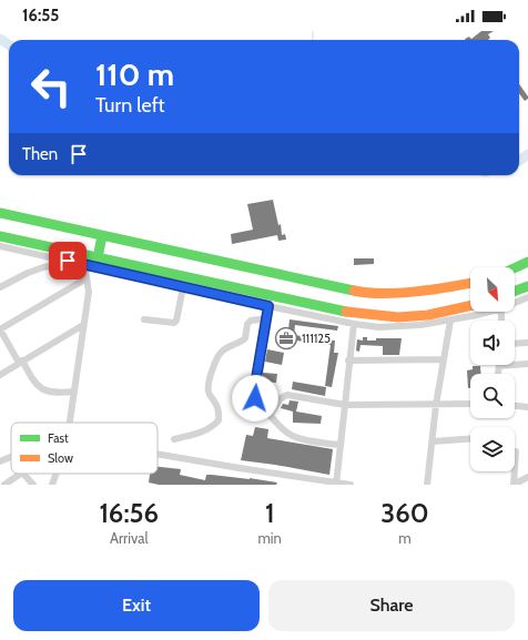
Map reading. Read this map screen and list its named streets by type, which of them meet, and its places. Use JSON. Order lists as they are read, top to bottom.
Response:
{
  "places": {
    "office": ["111125"]
  },
  "legend": ["Fast", "Slow"],
  "north": "bottom right",
  "page": {
    "status": "16:55",
    "turn": ["110 m", "Turn left"],
    "then": "Then",
    "eta": [
      "16:56",
      "Arrival",
      "1",
      "min",
      "360",
      "m"
    ],
    "buttons": ["Exit", "Share"]
  }
}
